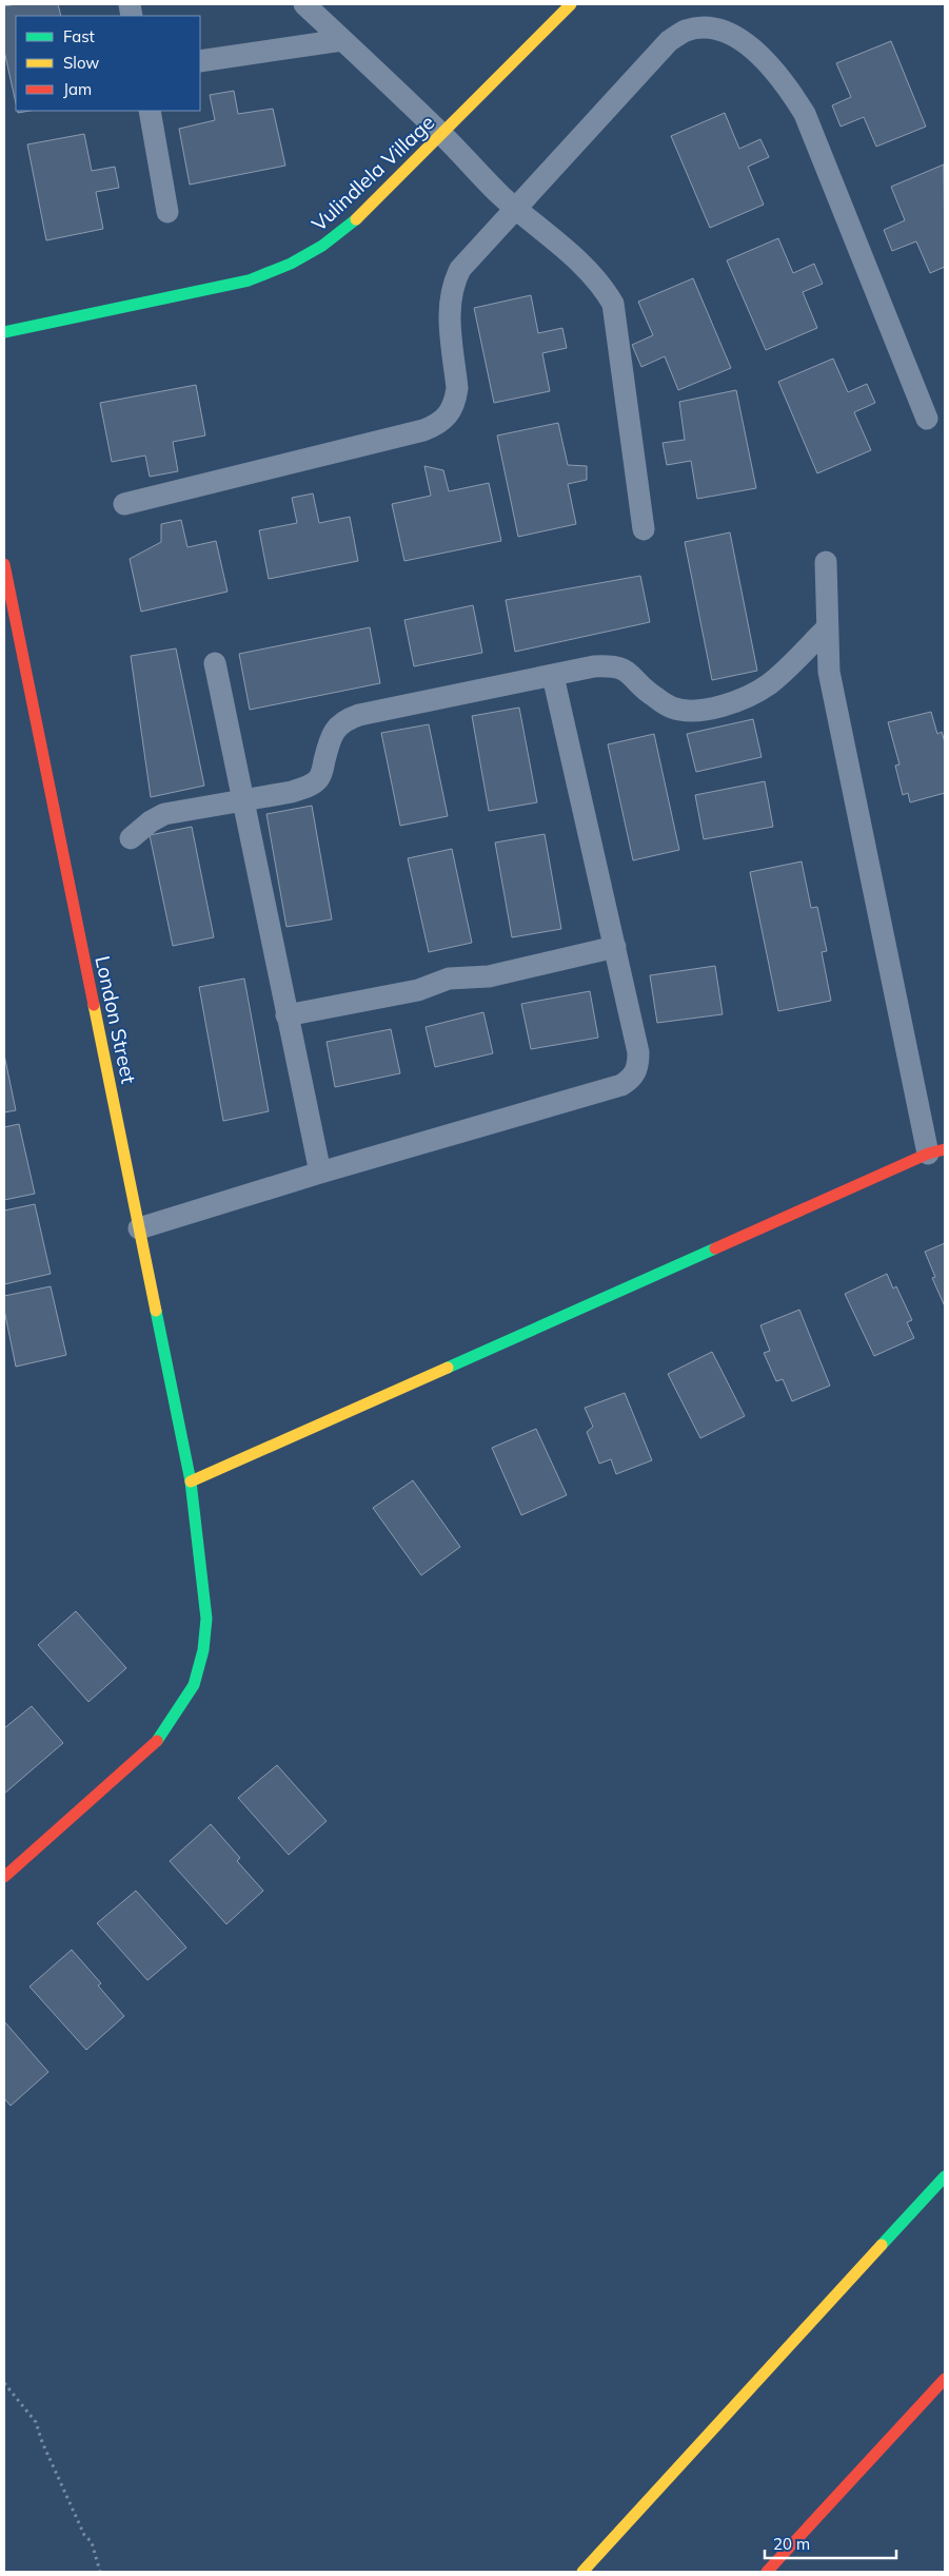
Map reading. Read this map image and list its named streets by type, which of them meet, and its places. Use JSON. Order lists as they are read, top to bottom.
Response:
{
  "streets": {
    "main road": ["Vulindlela Village", "London Street"]
  },
  "legend": ["Fast", "Slow", "Jam"],
  "scale_bar": "20 m"
}
